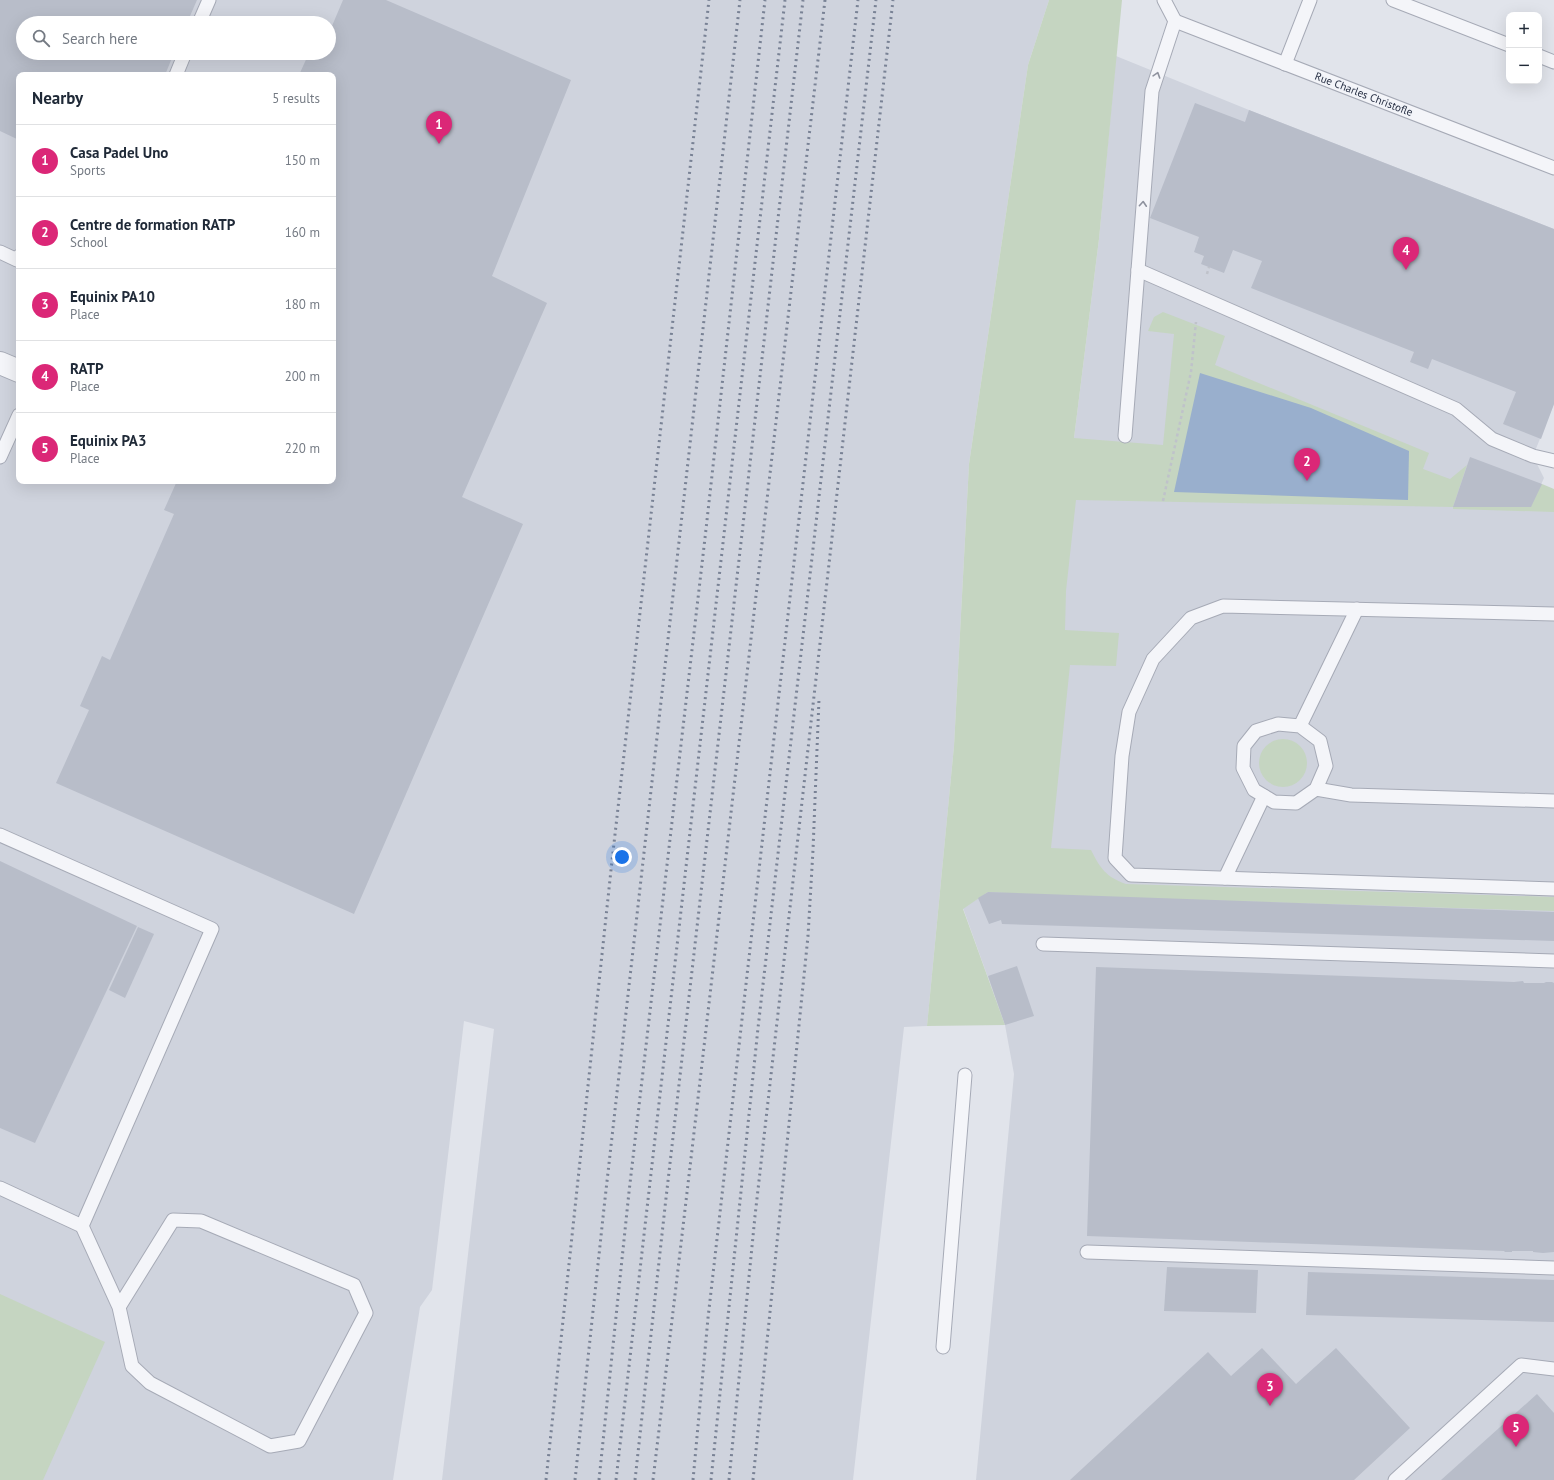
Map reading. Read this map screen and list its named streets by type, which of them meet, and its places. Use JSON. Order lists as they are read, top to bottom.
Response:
{
  "streets": {
    "lane": ["Rue Charles Christofle"]
  },
  "page": {
    "map_buttons": ["+", "−"],
    "search": "Search here",
    "heading": ["Nearby", "5 results"],
    "pins": [
      "1",
      "4",
      "2",
      "3",
      "5"
    ],
    "list": [
      {
        "mark": "1",
        "name": "Casa Padel Uno",
        "note": "Sports",
        "value": "150 m"
      },
      {
        "mark": "2",
        "name": "Centre de formation RATP",
        "note": "School",
        "value": "160 m"
      },
      {
        "mark": "3",
        "name": "Equinix PA10",
        "note": "Place",
        "value": "180 m"
      },
      {
        "mark": "4",
        "name": "RATP",
        "note": "Place",
        "value": "200 m"
      },
      {
        "mark": "5",
        "name": "Equinix PA3",
        "note": "Place",
        "value": "220 m"
      }
    ]
  }
}
